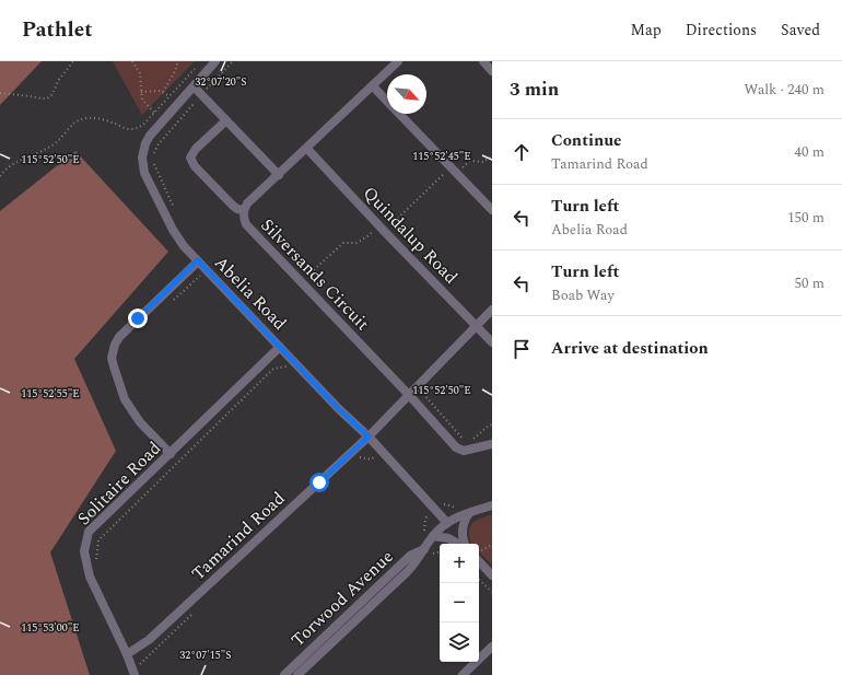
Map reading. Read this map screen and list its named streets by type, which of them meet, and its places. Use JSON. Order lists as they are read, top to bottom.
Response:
{
  "streets": {
    "street": [
      "Quindalup Road",
      "Silversands Circuit",
      "Abelia Road",
      "Solitaire Road",
      "Tamarind Road",
      "Torwood Avenue"
    ]
  },
  "crossings": [
    ["Quindalup Road", "Silversands Circuit"],
    ["Quindalup Road", "Tamarind Road"],
    ["Silversands Circuit", "Tamarind Road"],
    ["Abelia Road", "Solitaire Road"],
    ["Abelia Road", "Tamarind Road"],
    ["Abelia Road", "Torwood Avenue"],
    ["Solitaire Road", "Tamarind Road"]
  ],
  "north": "bottom right",
  "page": {
    "header": "Pathlet",
    "nav": ["Map", "Directions", "Saved"],
    "heading": ["3 min", "Walk · 240 m"],
    "list": [
      ["Continue", "Tamarind Road", "40 m"],
      ["Turn left", "Abelia Road", "150 m"],
      ["Turn left", "Boab Way", "50 m"],
      "Arrive at destination"
    ],
    "map_buttons": ["+", "−"]
  },
  "coordinates": [
    "32°07'20\"S",
    "115°52'45\"E",
    "115°52'50\"E",
    "115°52'55\"E",
    "115°53'00\"E",
    "32°07'15\"S"
  ]
}
